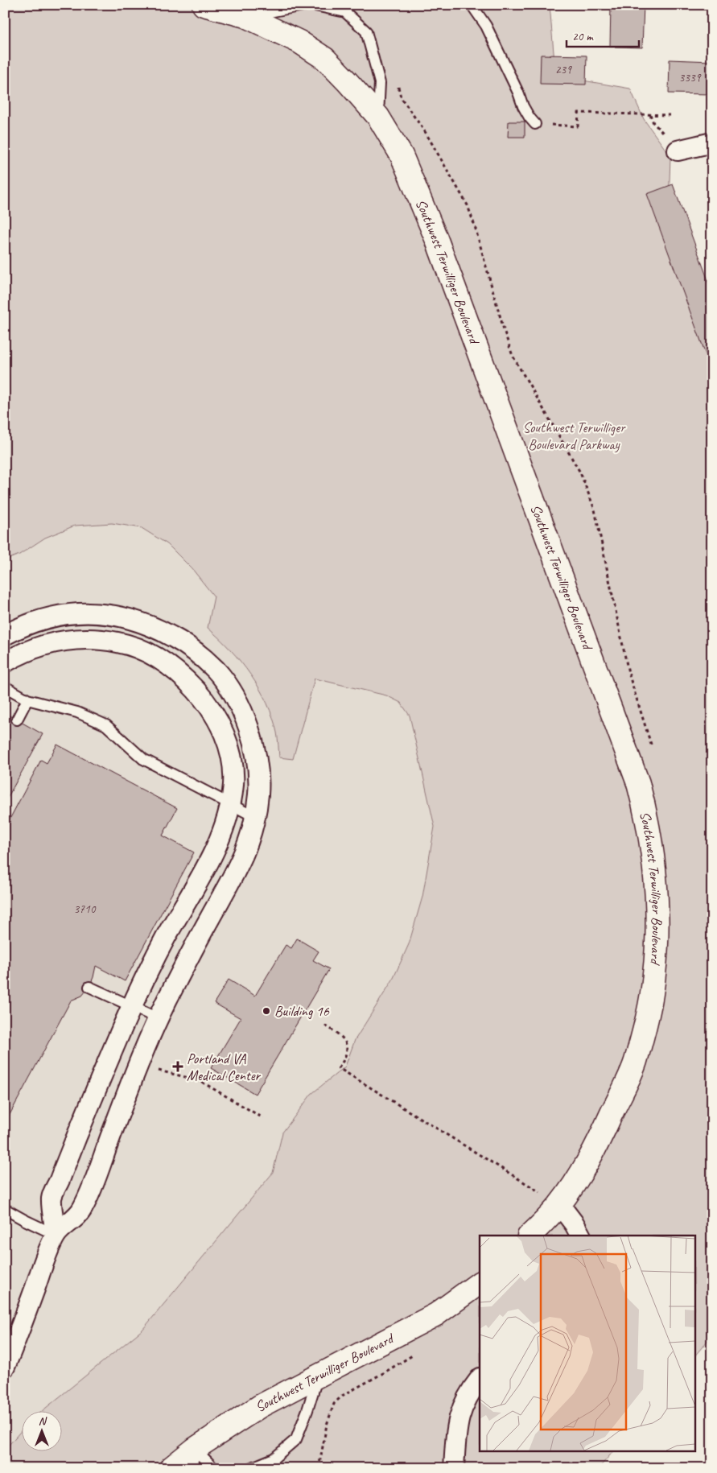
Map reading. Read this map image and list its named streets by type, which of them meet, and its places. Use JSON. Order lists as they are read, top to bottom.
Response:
{
  "streets": {
    "main road": ["Southwest Terwilliger Boulevard"]
  },
  "parks": ["Southwest Terwilliger Boulevard Parkway"],
  "places": {
    "other": ["Building 16"],
    "health": ["Portland VA Medical Center"]
  },
  "house_numbers": ["239", "3339", "3710"],
  "scale_bar": "20 m",
  "north": "top"
}
